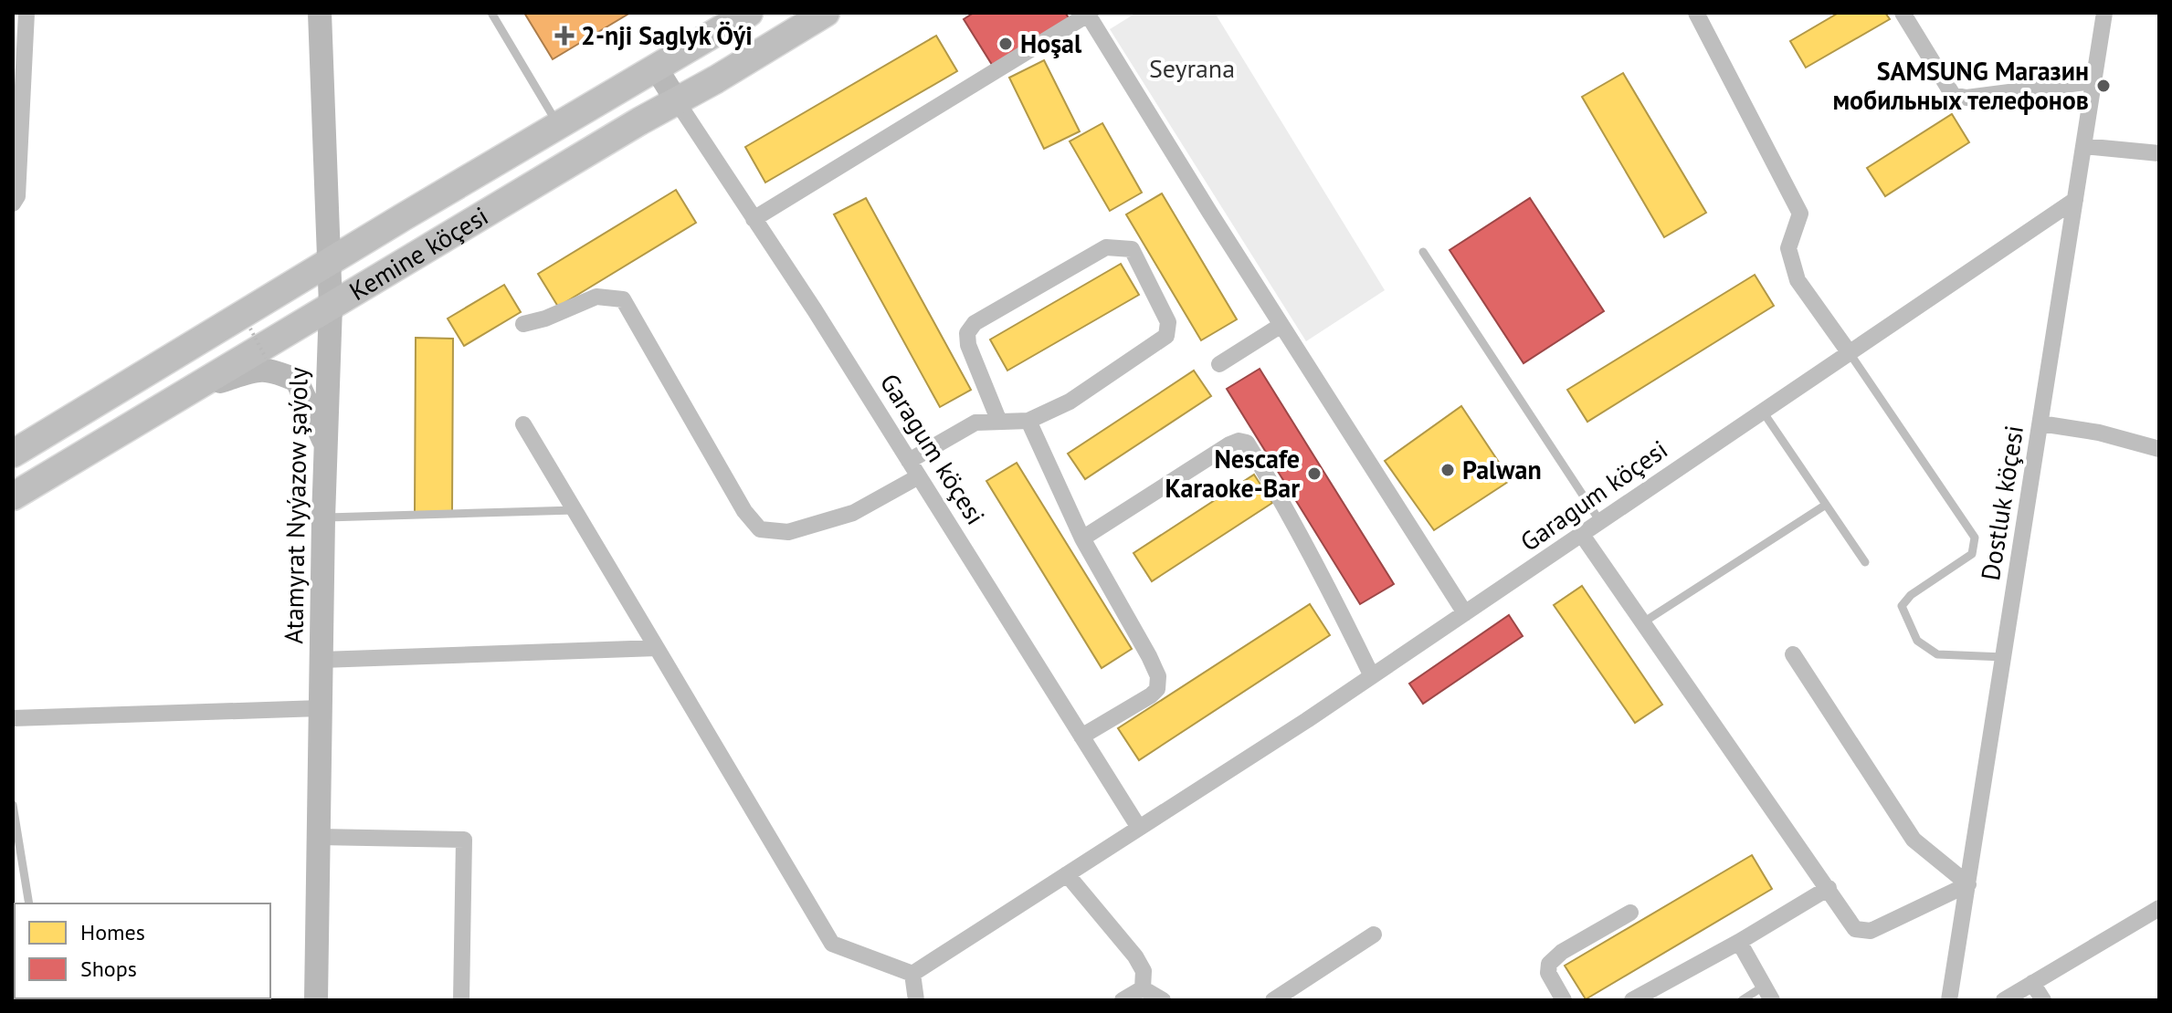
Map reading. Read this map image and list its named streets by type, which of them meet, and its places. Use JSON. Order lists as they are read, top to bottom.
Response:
{
  "streets": {
    "main road": ["Kemine köçesi"],
    "street": ["Garagum köçesi", "Dostluk köçesi", "Atamyrat Nyýazow şaýoly"]
  },
  "crossings": [
    ["Kemine köçesi", "Garagum köçesi"],
    ["Kemine köçesi", "Atamyrat Nyýazow şaýoly"],
    ["Garagum köçesi", "Dostluk köçesi"]
  ],
  "parks": ["Seyrana"],
  "places": {
    "health": ["2-nji Saglyk Öýi"],
    "other": [
      "Hoşal",
      "SAMSUNG Магазин мобильных телефонов",
      "Palwan",
      "Nescafe Karaoke-Bar"
    ]
  },
  "legend": ["Homes", "Shops"]
}
